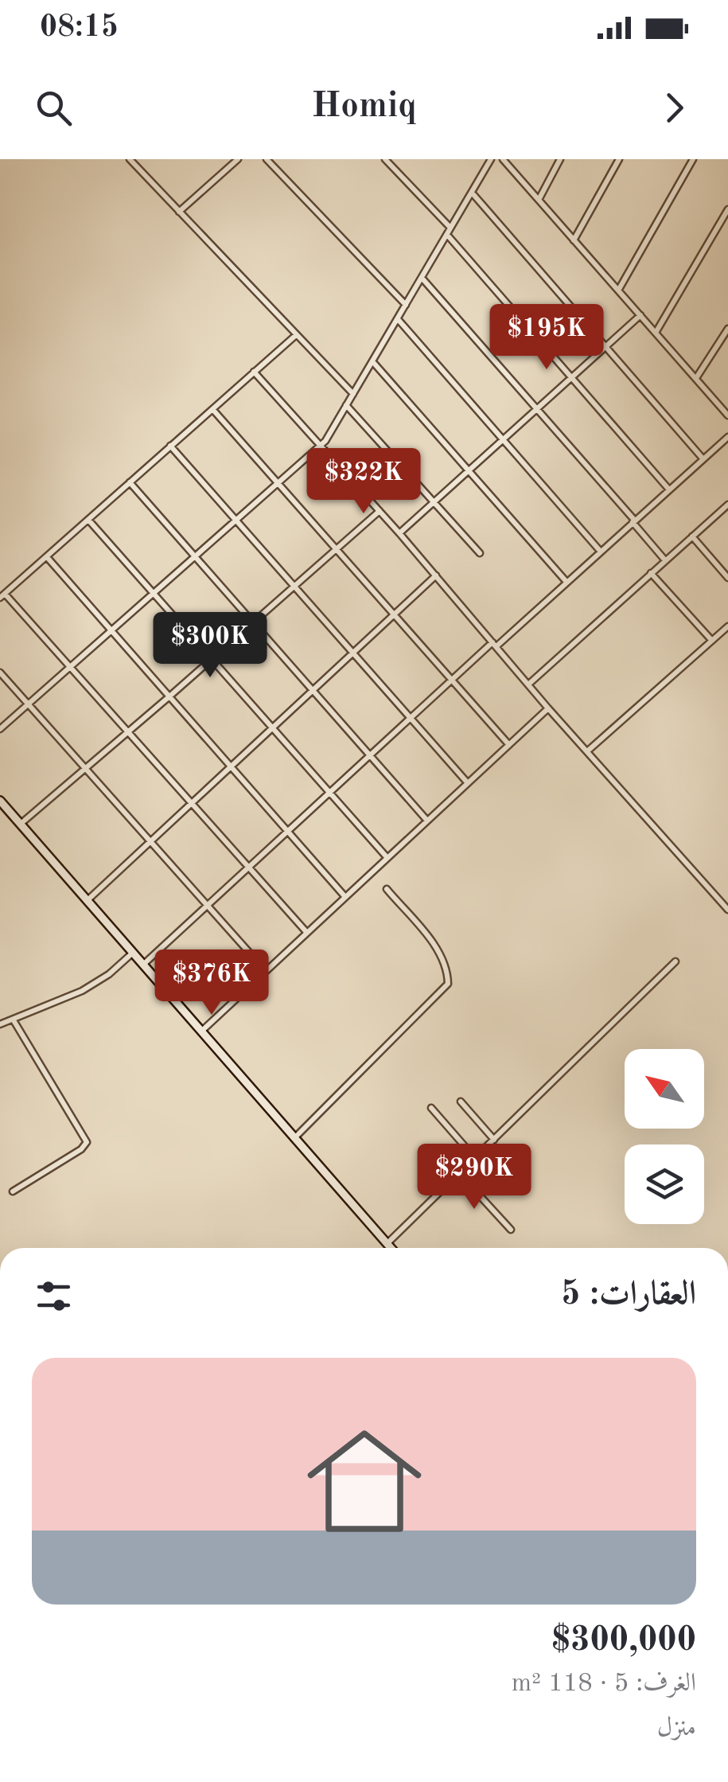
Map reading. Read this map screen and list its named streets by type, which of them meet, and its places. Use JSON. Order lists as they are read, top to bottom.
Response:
{
  "north": "top left",
  "page": {
    "status": "08:15",
    "header": "Homiq",
    "price": [
      "$195K",
      "$322K",
      "$300K",
      "$376K",
      "$290K"
    ],
    "heading": "العقارات: 5",
    "list": [
      {
        "name": "$300,000",
        "note": "الغرف: 5 · 118 m² · منزل"
      }
    ]
  }
}
